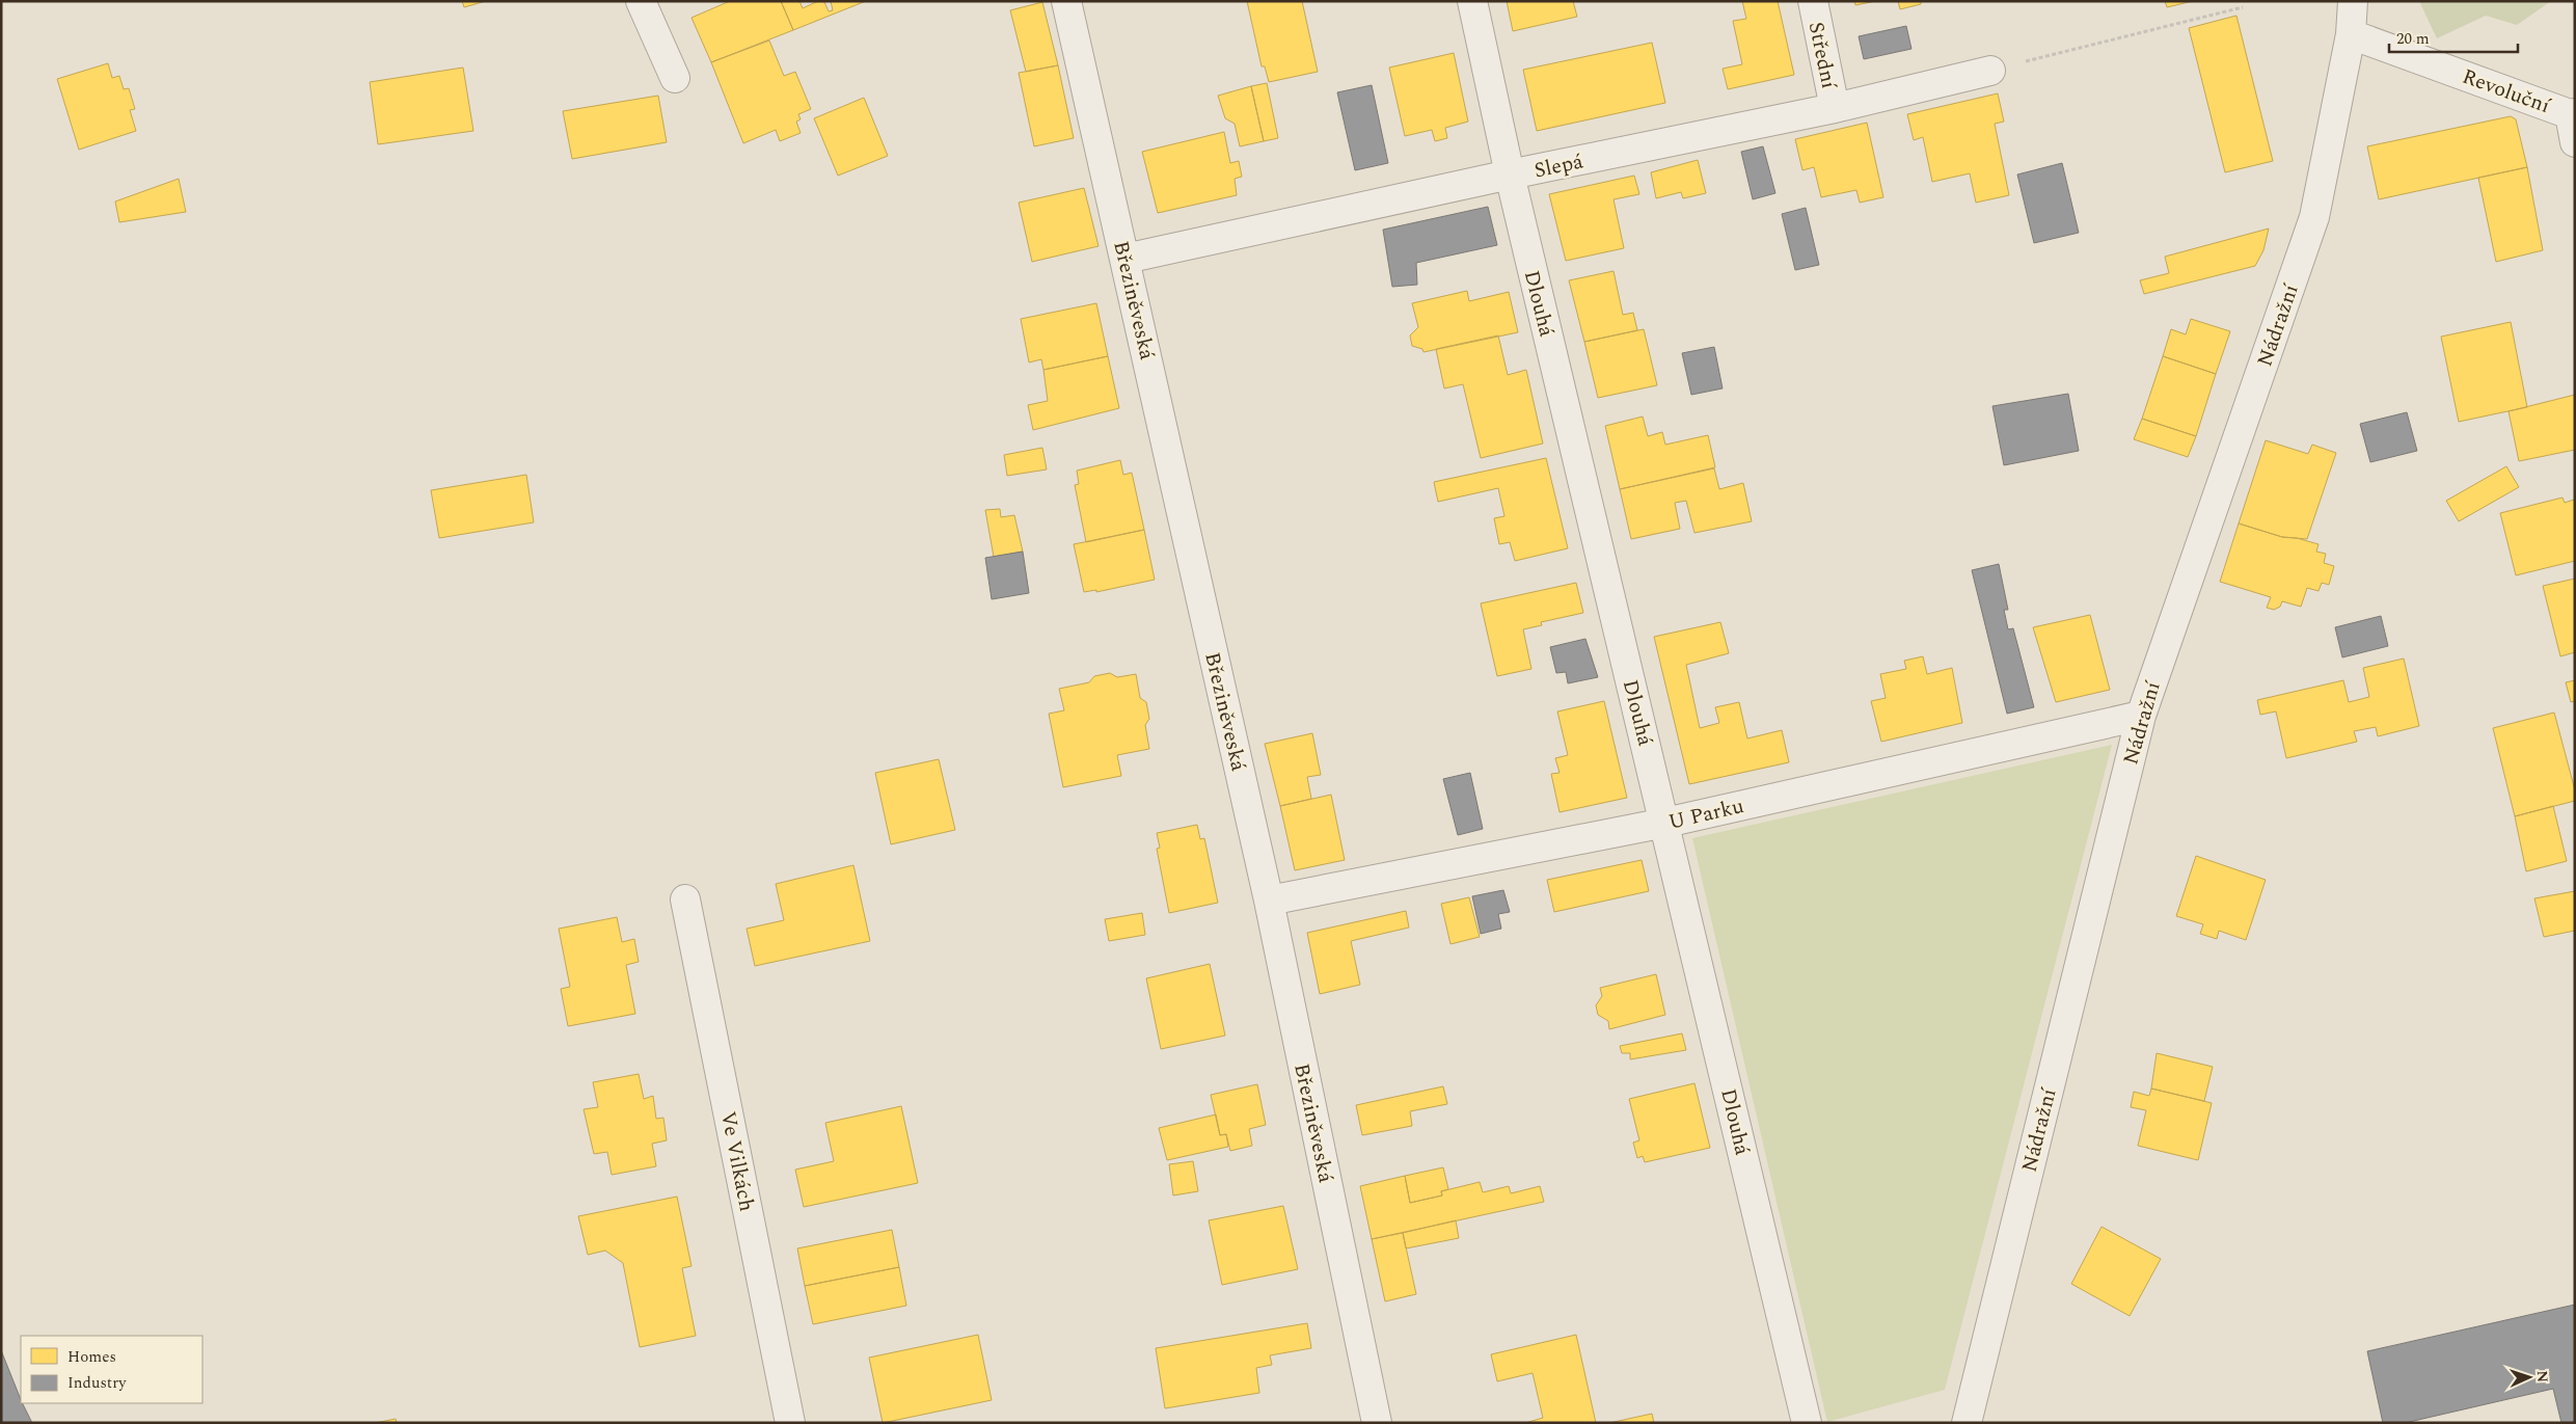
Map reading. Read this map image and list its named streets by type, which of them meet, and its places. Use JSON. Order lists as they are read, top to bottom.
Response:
{
  "streets": {
    "street": [
      "Střední",
      "Revoluční",
      "Slepá",
      "Březiněveská",
      "Dlouhá",
      "Nádražní",
      "U Parku",
      "Ve Vilkách"
    ]
  },
  "crossings": [
    ["Střední", "Slepá"],
    ["Revoluční", "Nádražní"],
    ["Slepá", "Březiněveská"],
    ["Slepá", "Dlouhá"],
    ["Březiněveská", "U Parku"],
    ["Dlouhá", "U Parku"],
    ["Nádražní", "U Parku"]
  ],
  "legend": ["Homes", "Industry"],
  "scale_bar": "20 m",
  "north": "right"
}
